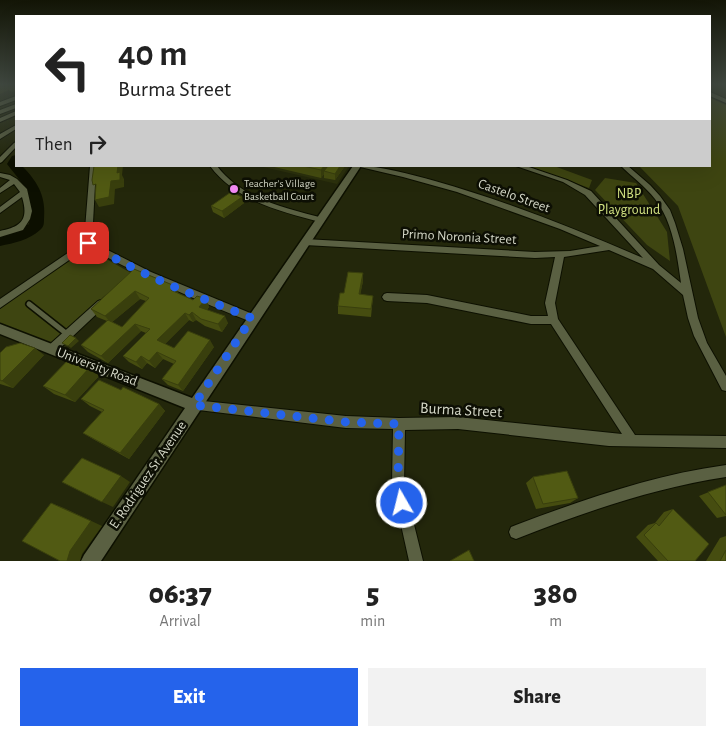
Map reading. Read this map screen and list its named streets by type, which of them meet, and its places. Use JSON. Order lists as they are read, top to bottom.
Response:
{
  "streets": {
    "street": [
      "Castelo Street",
      "Primo Noronia Street",
      "University Road",
      "Burma Street",
      "E. Rodriguez Sr. Avenue"
    ]
  },
  "crossings": [
    ["Castelo Street", "Primo Noronia Street"],
    ["Primo Noronia Street", "E. Rodriguez Sr. Avenue"],
    ["University Road", "Burma Street"],
    ["University Road", "E. Rodriguez Sr. Avenue"],
    ["Burma Street", "E. Rodriguez Sr. Avenue"]
  ],
  "parks": ["NBP Playground"],
  "places": ["Teacher's Village Basketball Court"],
  "page": {
    "turn": ["40 m", "Burma Street"],
    "then": "Then",
    "eta": [
      "06:37",
      "Arrival",
      "5",
      "min",
      "380",
      "m"
    ],
    "buttons": ["Exit", "Share"]
  }
}
